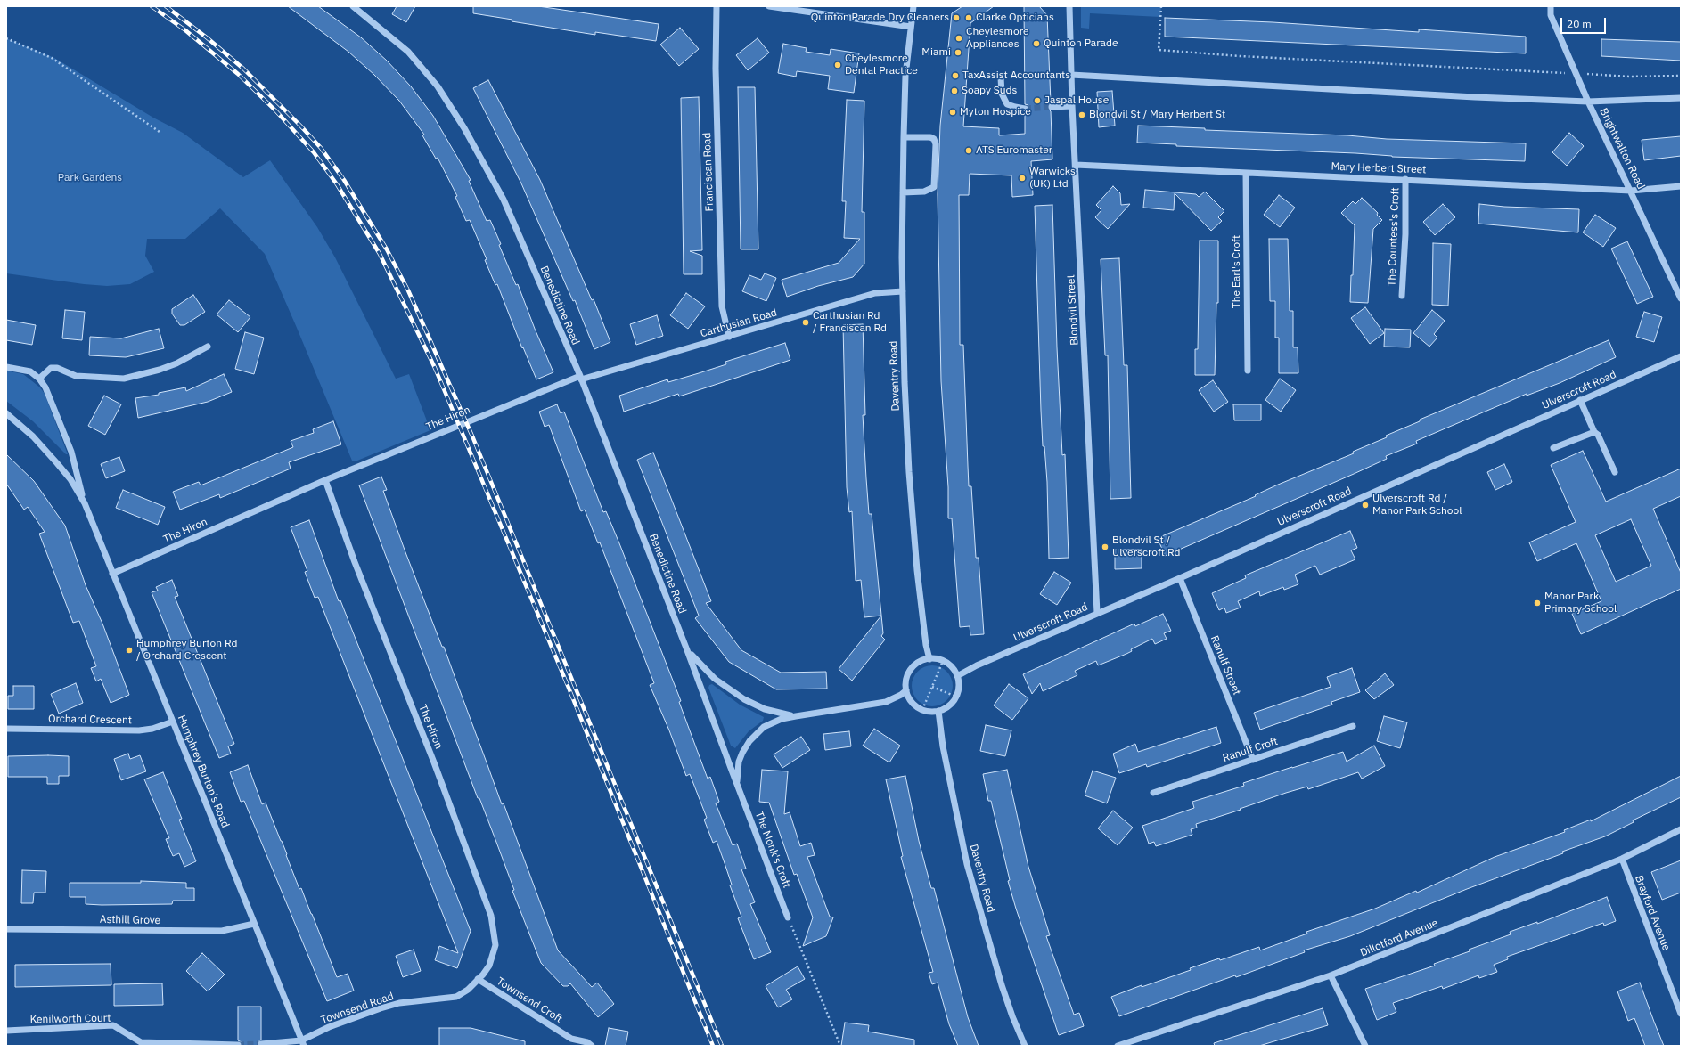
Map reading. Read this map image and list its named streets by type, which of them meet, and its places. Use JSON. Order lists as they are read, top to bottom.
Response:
{
  "streets": {
    "street": [
      "Brightwalton Road",
      "Mary Herbert Street",
      "Franciscan Road",
      "The Countess's Croft",
      "The Earl's Croft",
      "Benedictine Road",
      "Blondvil Street",
      "Carthusian Road",
      "Daventry Road",
      "Ulverscroft Road",
      "The Hiron",
      "Ranulf Street",
      "Orchard Crescent",
      "Ranulf Croft",
      "Humphrey Burton's Road",
      "The Monk's Croft",
      "Brayford Avenue",
      "Asthill Grove",
      "Dillotford Avenue",
      "Townsend Croft",
      "Townsend Road",
      "Kenilworth Court"
    ]
  },
  "crossings": [
    ["Brightwalton Road", "Mary Herbert Street"],
    ["Mary Herbert Street", "The Countess's Croft"],
    ["Mary Herbert Street", "The Earl's Croft"],
    ["Mary Herbert Street", "Blondvil Street"],
    ["Franciscan Road", "Carthusian Road"],
    ["Benedictine Road", "Carthusian Road"],
    ["Benedictine Road", "The Hiron"],
    ["Benedictine Road", "The Monk's Croft"],
    ["Blondvil Street", "Ulverscroft Road"],
    ["Carthusian Road", "Daventry Road"],
    ["Carthusian Road", "The Hiron"],
    ["Ulverscroft Road", "Ranulf Street"],
    ["The Hiron", "Humphrey Burton's Road"],
    ["The Hiron", "Townsend Croft"],
    ["The Hiron", "Townsend Road"],
    ["Ranulf Street", "Ranulf Croft"],
    ["Orchard Crescent", "Humphrey Burton's Road"],
    ["Humphrey Burton's Road", "Asthill Grove"],
    ["Humphrey Burton's Road", "Townsend Road"],
    ["Brayford Avenue", "Dillotford Avenue"],
    ["Townsend Croft", "Townsend Road"]
  ],
  "parks": ["Park Gardens"],
  "places": [
    "Quinton Parade Dry Cleaners",
    "Clarke Opticians",
    "Cheylesmore Appliances",
    "Quinton Parade",
    "Miami",
    "Cheylesmore Dental Practice",
    "TaxAssist Accountants",
    "Soapy Suds",
    "Jaspal House",
    "Myton Hospice",
    "Blondvil St / Mary Herbert St",
    "ATS Euromaster",
    "Warwicks (UK) Ltd",
    "Carthusian Rd / Franciscan Rd",
    "Ulverscroft Rd / Manor Park School",
    "Blondvil St / Ulverscroft Rd",
    "Manor Park Primary School",
    "Humphrey Burton Rd / Orchard Crescent"
  ],
  "scale_bar": "20 m"
}
